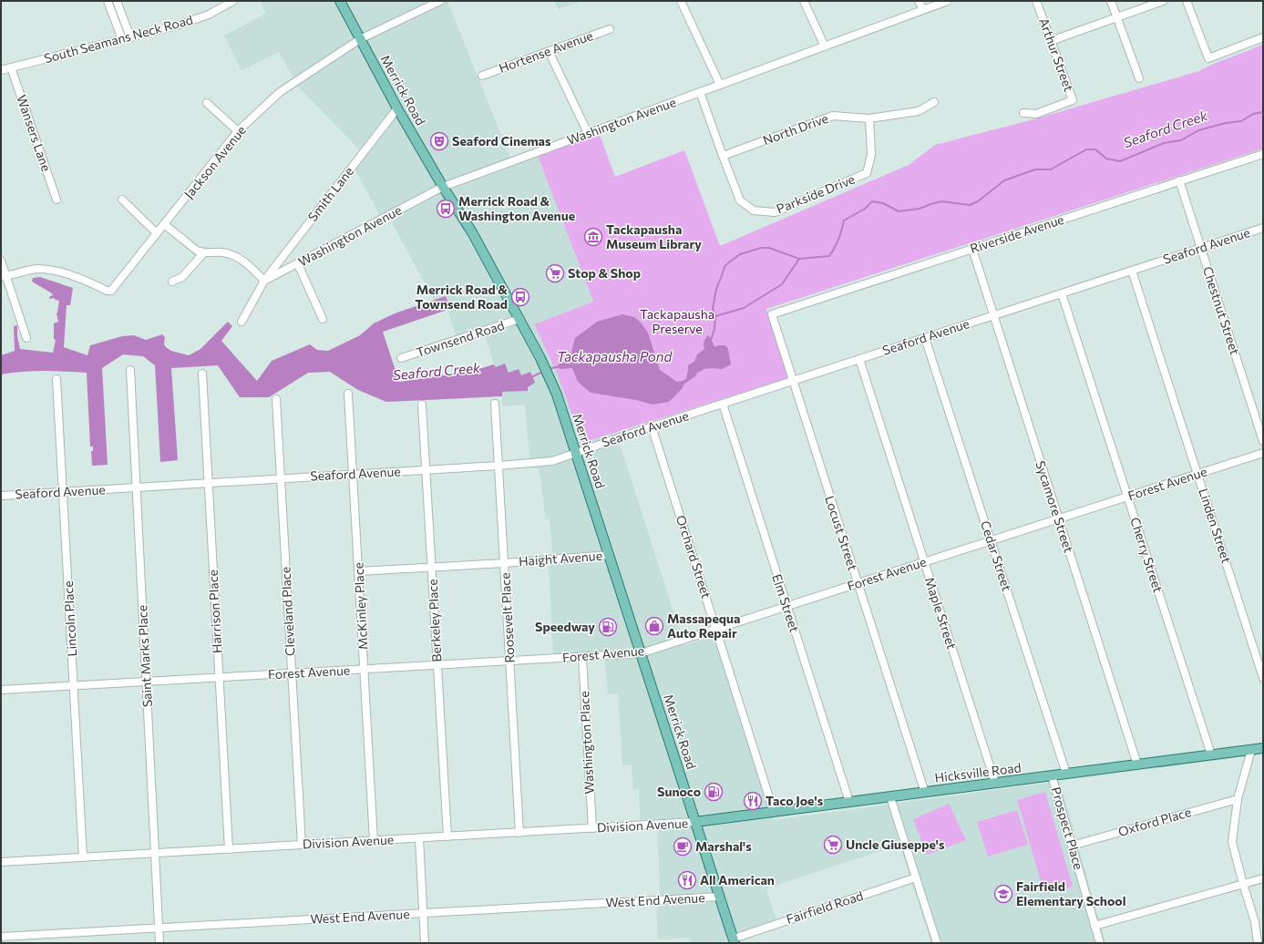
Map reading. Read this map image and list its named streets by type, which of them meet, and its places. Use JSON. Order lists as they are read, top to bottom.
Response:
{
  "streets": {
    "main road": ["Merrick Road", "Hicksville Road"],
    "street": [
      "South Seamans Neck Road",
      "Hortense Avenue",
      "Arthur Street",
      "Washington Avenue",
      "North Drive",
      "Wansers Lane",
      "Jackson Avenue",
      "Smith Lane",
      "Parkside Drive",
      "Riverside Avenue",
      "Seaford Avenue",
      "Chestnut Street",
      "Townsend Road",
      "Forest Avenue",
      "Sycamore Street",
      "Linden Street",
      "Locust Street",
      "Cherry Street",
      "Cedar Street",
      "Orchard Street",
      "Haight Avenue",
      "Elm Street",
      "McKinley Place",
      "Harrison Place",
      "Cleveland Place",
      "Maple Street",
      "Roosevelt Place",
      "Lincoln Place",
      "Berkeley Place",
      "Saint Marks Place",
      "Washington Place",
      "Oxford Place",
      "Division Avenue",
      "Prospect Place",
      "West End Avenue",
      "Fairfield Road"
    ]
  },
  "crossings": [
    ["South Seamans Neck Road", "Wansers Lane"],
    ["Merrick Road", "Washington Avenue"],
    ["Merrick Road", "Jackson Avenue"],
    ["Merrick Road", "Smith Lane"],
    ["Merrick Road", "Seaford Avenue"],
    ["Merrick Road", "Townsend Road"],
    ["Merrick Road", "Forest Avenue"],
    ["Merrick Road", "Haight Avenue"],
    ["Merrick Road", "Hicksville Road"],
    ["Merrick Road", "Division Avenue"],
    ["Merrick Road", "West End Avenue"],
    ["Merrick Road", "Fairfield Road"],
    ["Washington Avenue", "Smith Lane"],
    ["Washington Avenue", "Parkside Drive"],
    ["North Drive", "Parkside Drive"],
    ["Riverside Avenue", "Chestnut Street"],
    ["Riverside Avenue", "Sycamore Street"],
    ["Riverside Avenue", "Locust Street"],
    ["Seaford Avenue", "Chestnut Street"],
    ["Seaford Avenue", "Sycamore Street"],
    ["Seaford Avenue", "Linden Street"],
    ["Seaford Avenue", "Locust Street"],
    ["Seaford Avenue", "Cherry Street"],
    ["Seaford Avenue", "Cedar Street"],
    ["Seaford Avenue", "Orchard Street"],
    ["Seaford Avenue", "Elm Street"],
    ["Seaford Avenue", "McKinley Place"],
    ["Seaford Avenue", "Harrison Place"],
    ["Seaford Avenue", "Cleveland Place"],
    ["Seaford Avenue", "Maple Street"],
    ["Seaford Avenue", "Roosevelt Place"],
    ["Seaford Avenue", "Lincoln Place"],
    ["Seaford Avenue", "Berkeley Place"],
    ["Seaford Avenue", "Saint Marks Place"],
    ["Forest Avenue", "Sycamore Street"],
    ["Forest Avenue", "Linden Street"],
    ["Forest Avenue", "Locust Street"],
    ["Forest Avenue", "Cherry Street"],
    ["Forest Avenue", "Cedar Street"],
    ["Forest Avenue", "Orchard Street"],
    ["Forest Avenue", "Elm Street"],
    ["Forest Avenue", "McKinley Place"],
    ["Forest Avenue", "Harrison Place"],
    ["Forest Avenue", "Cleveland Place"],
    ["Forest Avenue", "Maple Street"],
    ["Forest Avenue", "Roosevelt Place"],
    ["Forest Avenue", "Lincoln Place"],
    ["Forest Avenue", "Berkeley Place"],
    ["Forest Avenue", "Saint Marks Place"],
    ["Forest Avenue", "Washington Place"],
    ["Sycamore Street", "Hicksville Road"],
    ["Locust Street", "Hicksville Road"],
    ["Cherry Street", "Hicksville Road"],
    ["Cedar Street", "Hicksville Road"],
    ["Orchard Street", "Hicksville Road"],
    ["Haight Avenue", "McKinley Place"],
    ["Haight Avenue", "Roosevelt Place"],
    ["Haight Avenue", "Berkeley Place"],
    ["Elm Street", "Hicksville Road"],
    ["McKinley Place", "Division Avenue"],
    ["Harrison Place", "Division Avenue"],
    ["Cleveland Place", "Division Avenue"],
    ["Maple Street", "Hicksville Road"],
    ["Roosevelt Place", "Division Avenue"],
    ["Lincoln Place", "Division Avenue"],
    ["Berkeley Place", "Division Avenue"],
    ["Saint Marks Place", "Division Avenue"],
    ["Saint Marks Place", "West End Avenue"],
    ["Washington Place", "Division Avenue"],
    ["Hicksville Road", "Division Avenue"],
    ["Hicksville Road", "Prospect Place"],
    ["Oxford Place", "Prospect Place"]
  ],
  "water": ["Seaford Creek", "Tackapausha Pond"],
  "parks": ["Tackapausha Preserve"],
  "places": {
    "theatre": ["Seaford Cinemas"],
    "bus stop": ["Merrick Road & Washington Avenue", "Merrick Road & Townsend Road"],
    "museum": ["Tackapausha Museum Library"],
    "supermarket": ["Stop & Shop", "Uncle Giuseppe's"],
    "shop": ["Massapequa Auto Repair"],
    "fuel station": ["Speedway", "Sunoco"],
    "restaurant": ["Taco Joe's", "All American"],
    "cafe": ["Marshal's"],
    "school or university": ["Fairfield Elementary School"]
  }
}
